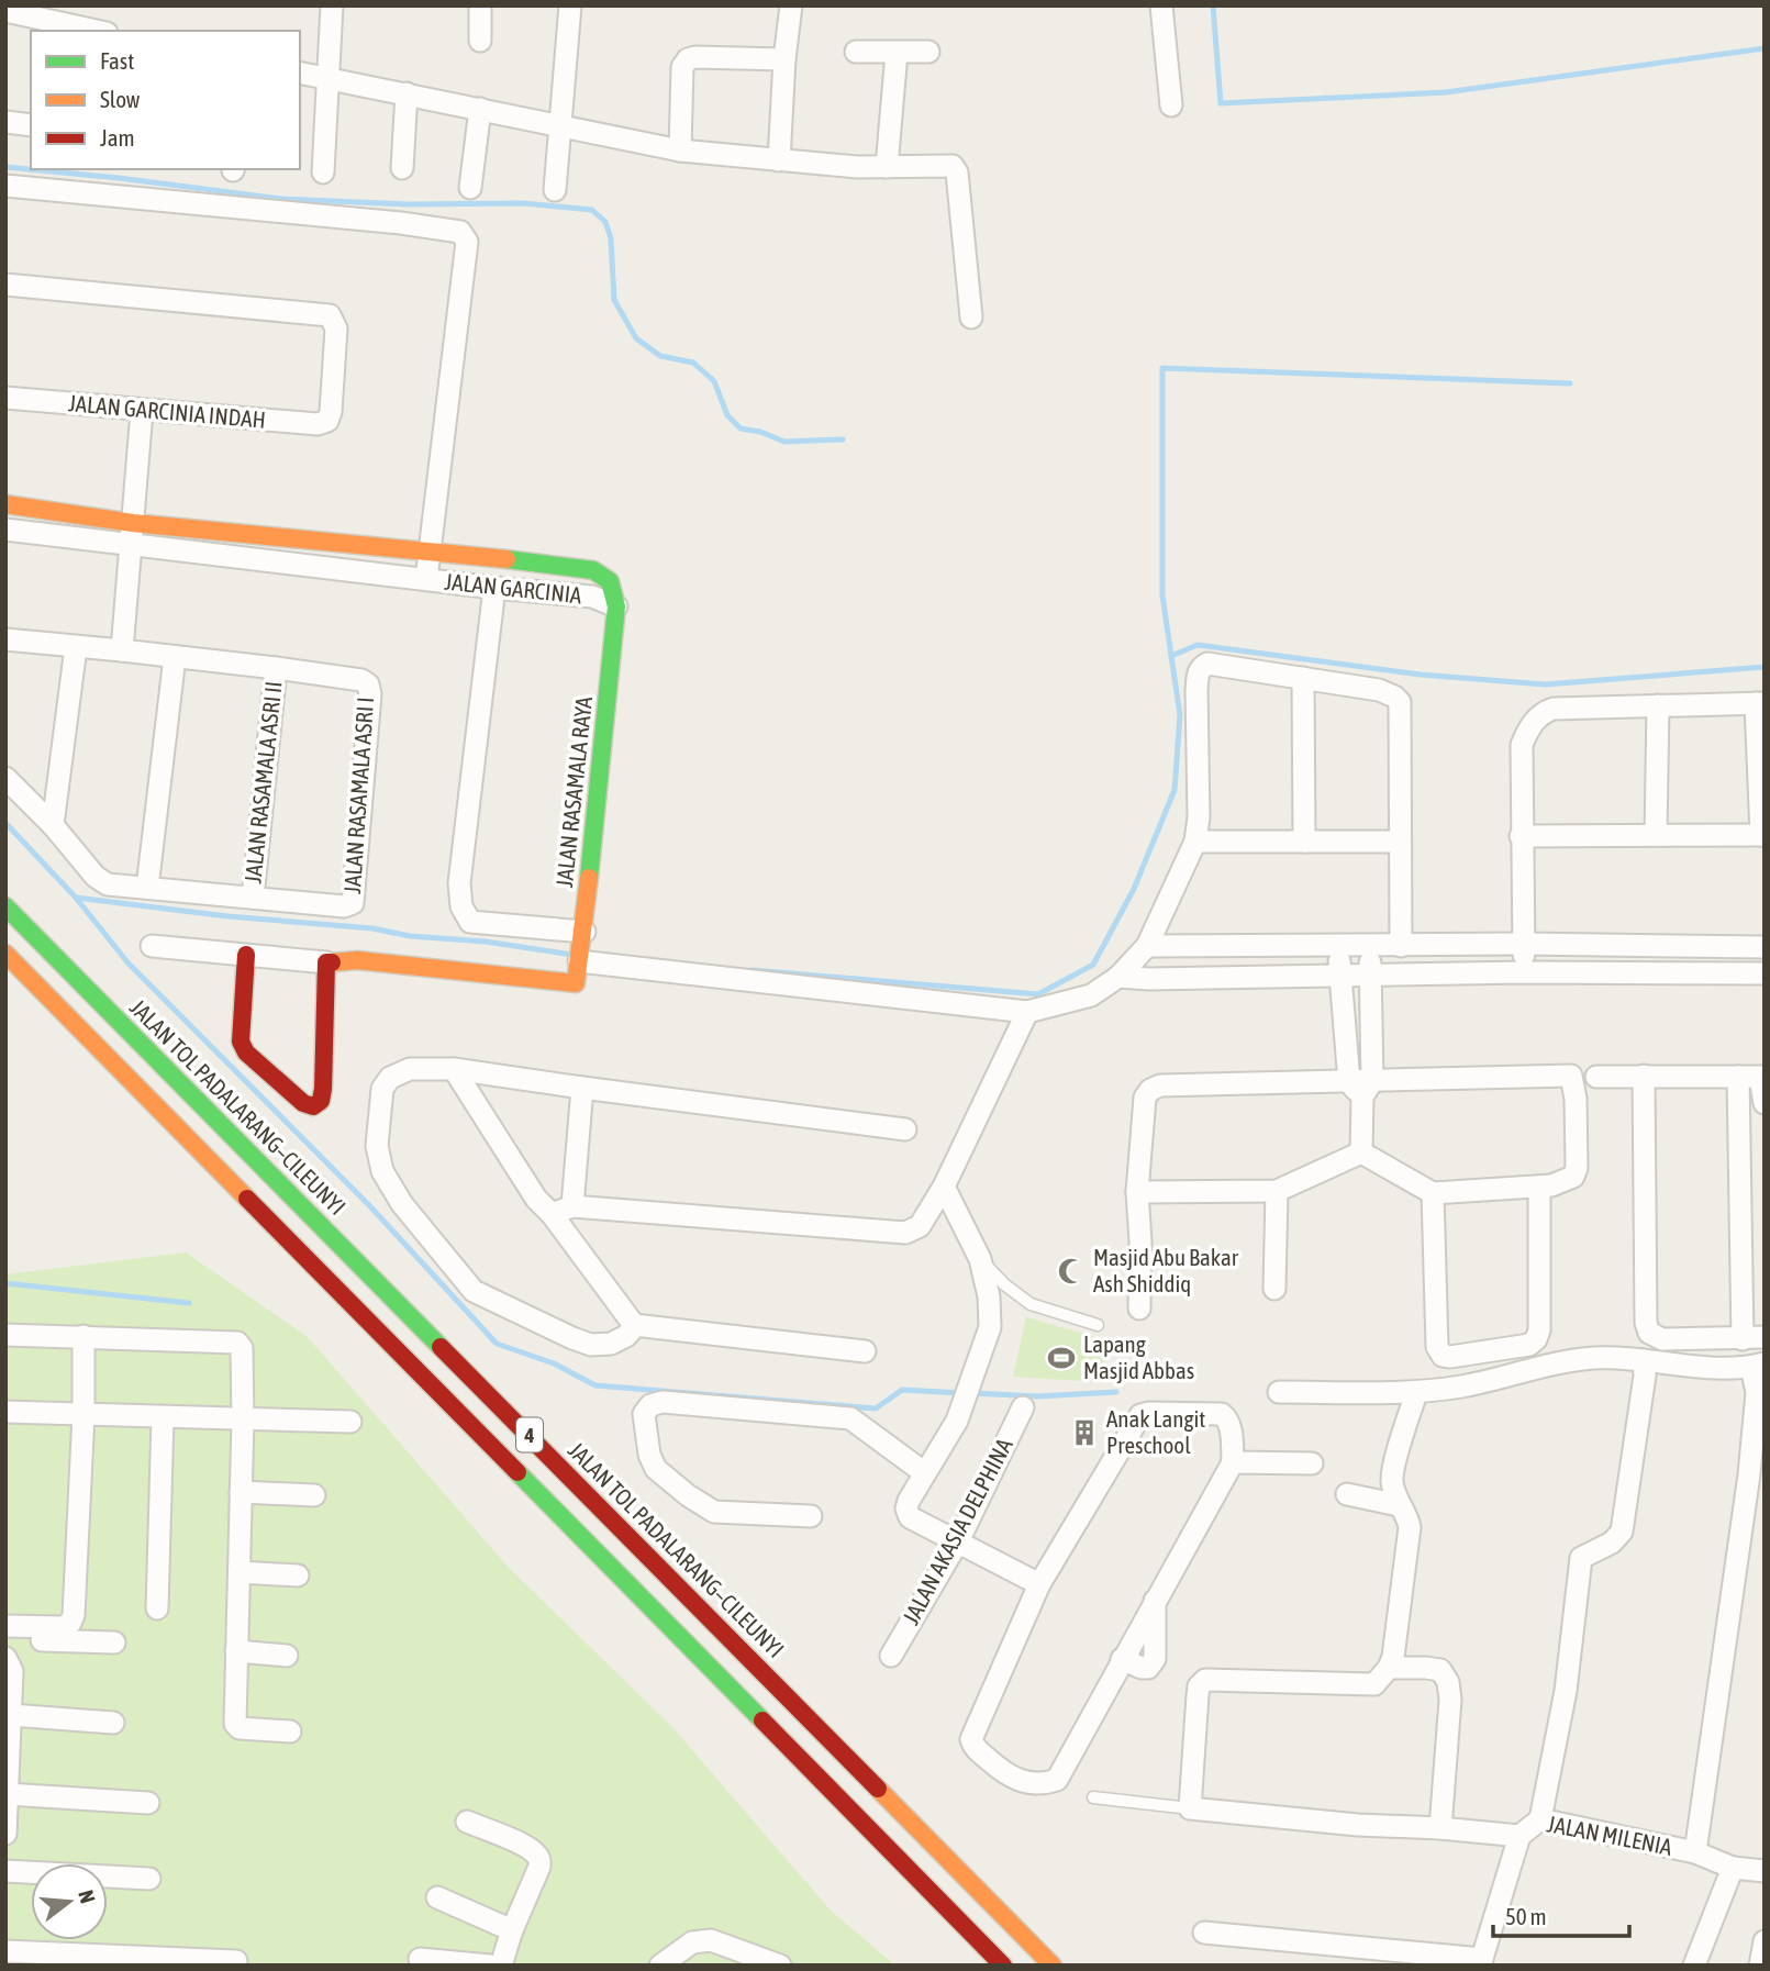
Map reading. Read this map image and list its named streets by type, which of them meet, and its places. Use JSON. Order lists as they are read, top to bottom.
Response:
{
  "streets": {
    "main road": [
      "JALAN GARCINIA",
      "JALAN RASAMALA RAYA",
      "JALAN TOL PADALARANG–CILEUNYI",
      "4"
    ],
    "street": [
      "JALAN GARCINIA INDAH",
      "JALAN RASAMALA ASRI II",
      "JALAN RASAMALA ASRI I",
      "JALAN AKASIA DELPHINA",
      "JALAN MILENIA"
    ]
  },
  "crossings": [
    ["JALAN GARCINIA", "JALAN RASAMALA RAYA"],
    ["JALAN RASAMALA ASRI II", "JALAN RASAMALA ASRI I"]
  ],
  "places": {
    "mosque": ["Masjid Abu Bakar Ash Shiddiq"],
    "sports": ["Lapang Masjid Abbas"],
    "building": ["Anak Langit Preschool"]
  },
  "legend": ["Fast", "Slow", "Jam"],
  "scale_bar": "50 m",
  "north": "right"
}
